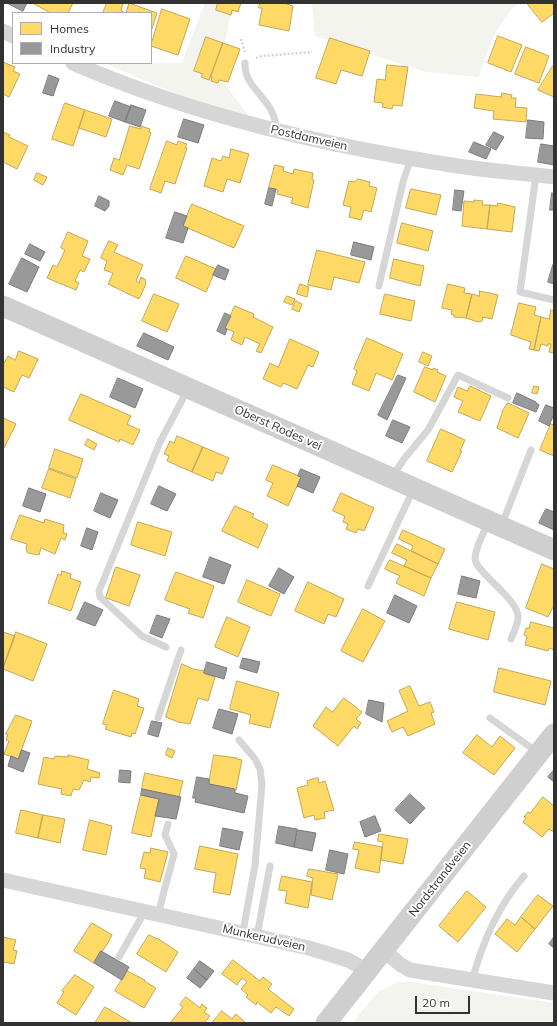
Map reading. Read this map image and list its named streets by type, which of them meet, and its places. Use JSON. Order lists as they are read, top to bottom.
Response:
{
  "streets": {
    "street": [
      "Postdamveien",
      "Oberst Rodes vei",
      "Nordstrandveien",
      "Munkerudveien"
    ]
  },
  "crossings": [
    ["Nordstrandveien", "Munkerudveien"]
  ],
  "legend": ["Homes", "Industry"],
  "scale_bar": "20 m"
}
